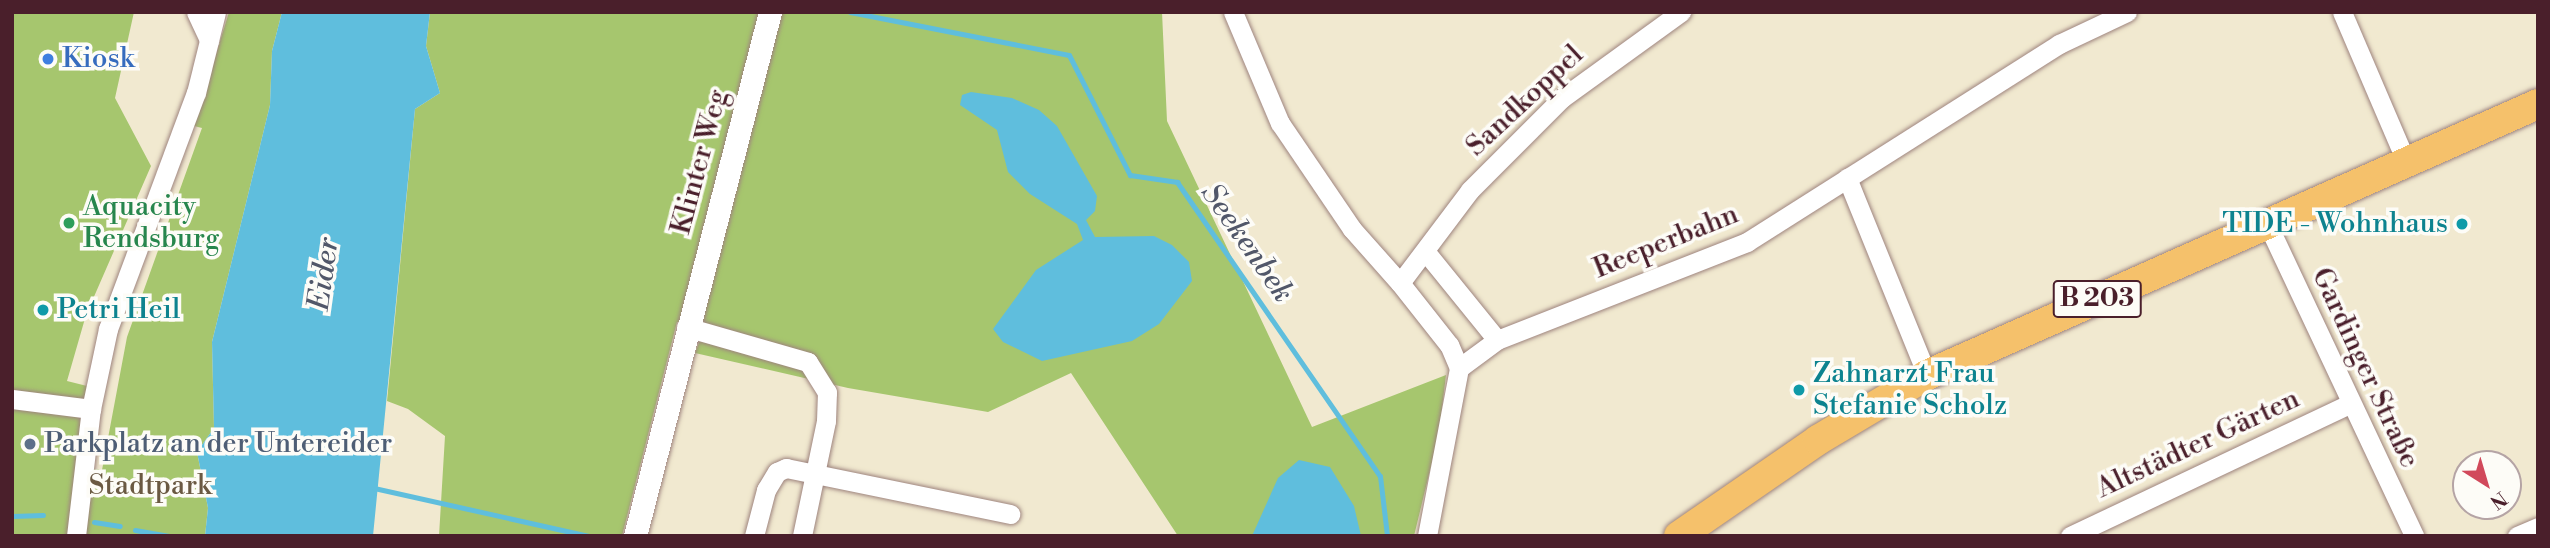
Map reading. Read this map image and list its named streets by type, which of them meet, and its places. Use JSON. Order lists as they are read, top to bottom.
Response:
{
  "streets": {
    "main road": ["B 203"],
    "street": [
      "Sandkoppel",
      "Klinter Weg",
      "Reeperbahn",
      "Gardinger Straße",
      "Altstädter Gärten"
    ]
  },
  "crossings": [
    ["B 203", "Gardinger Straße"],
    ["Gardinger Straße", "Altstädter Gärten"]
  ],
  "water": ["Seekenbek", "Eider"],
  "parks": ["Stadtpark"],
  "places": [
    "Kiosk",
    "Aquacity Rendsburg",
    "TIDE - Wohnhaus",
    "Petri Heil",
    "Zahnarzt Frau Stefanie Scholz",
    "Parkplatz an der Untereider"
  ],
  "north": "bottom right"
}
